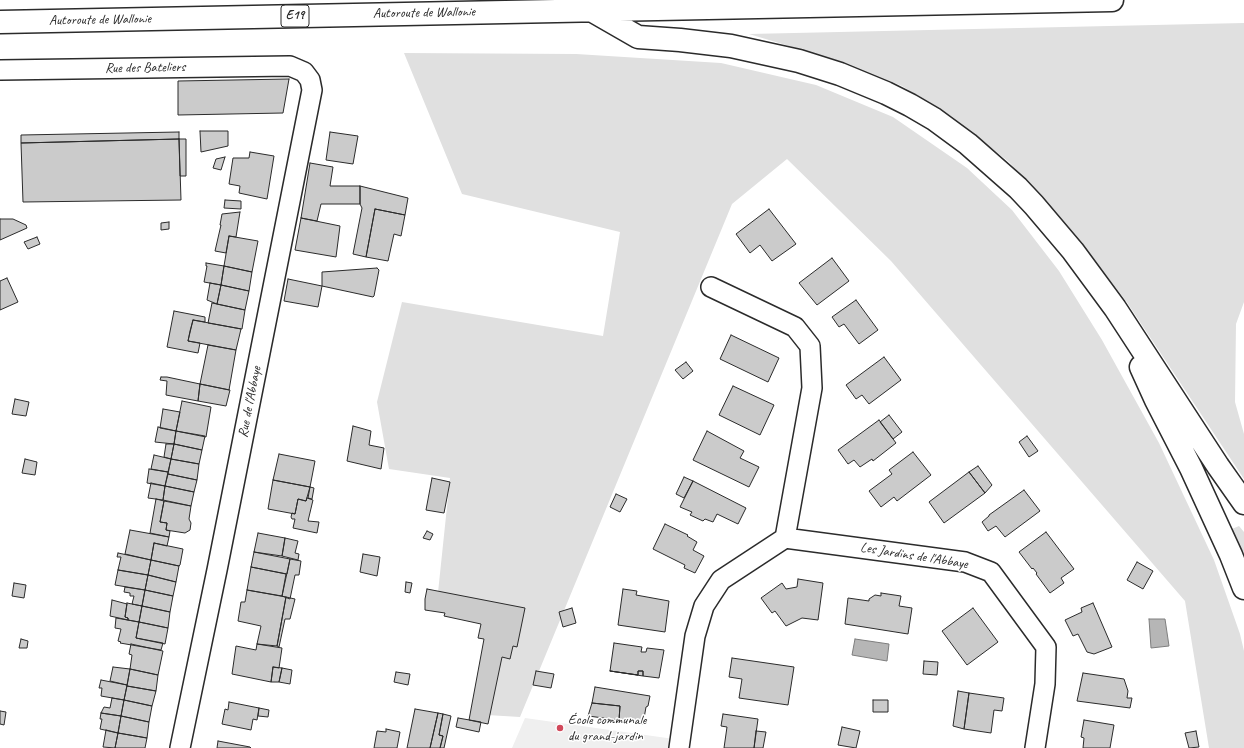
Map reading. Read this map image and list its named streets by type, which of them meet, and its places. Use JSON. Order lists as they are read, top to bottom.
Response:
{
  "streets": {
    "highway": ["Autoroute de Wallonie", "E19"],
    "street": ["Rue des Bateliers", "Rue de l'Abbaye", "Les Jardins de l'Abbaye"]
  },
  "crossings": [
    ["Rue des Bateliers", "Rue de l'Abbaye"]
  ],
  "places": ["École communale du grand-jardin"]
}
